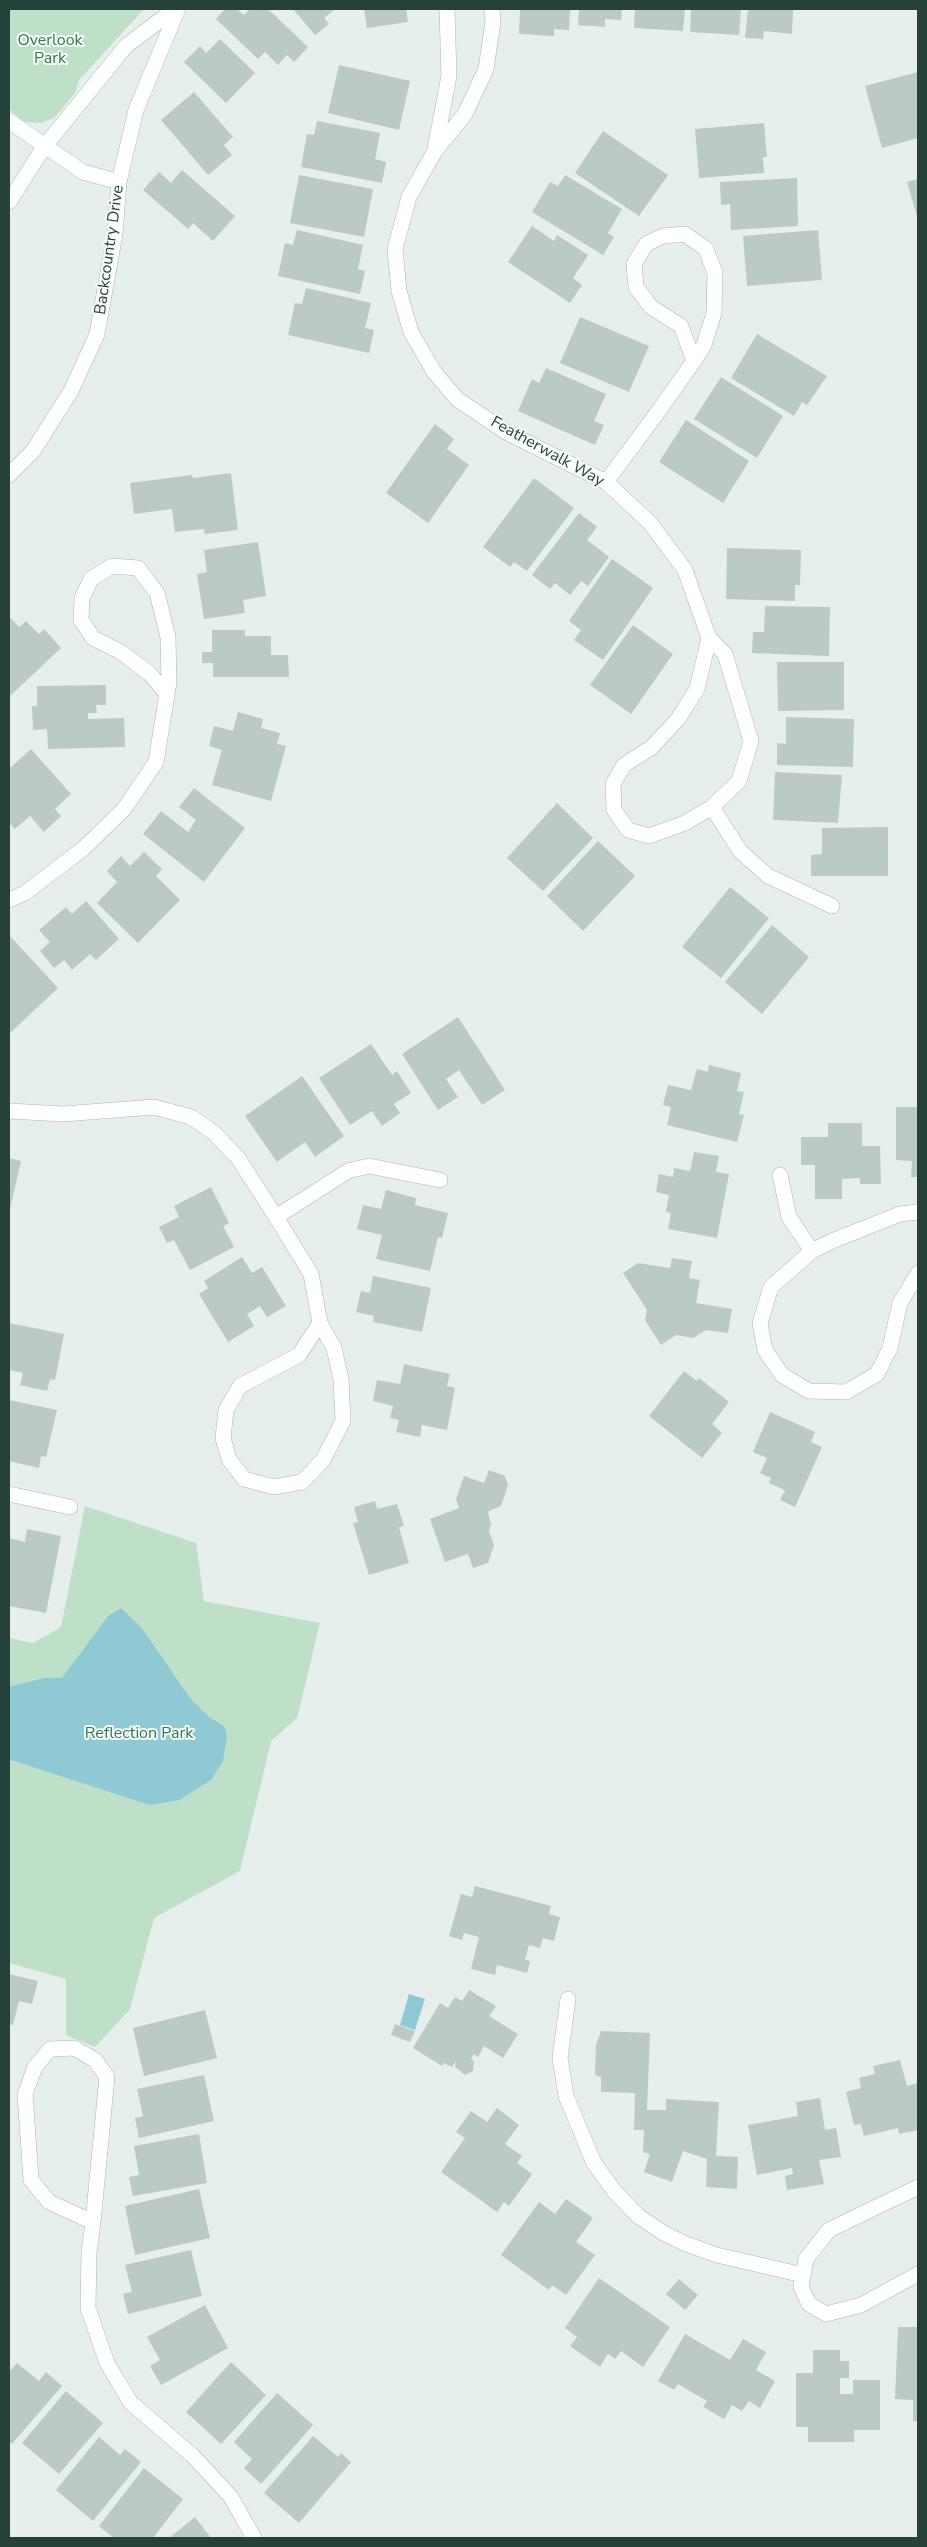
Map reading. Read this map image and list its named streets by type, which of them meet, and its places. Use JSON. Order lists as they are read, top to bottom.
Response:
{
  "streets": {
    "street": ["Backcountry Drive", "Featherwalk Way"]
  },
  "parks": ["Overlook Park", "Reflection Park"]
}
